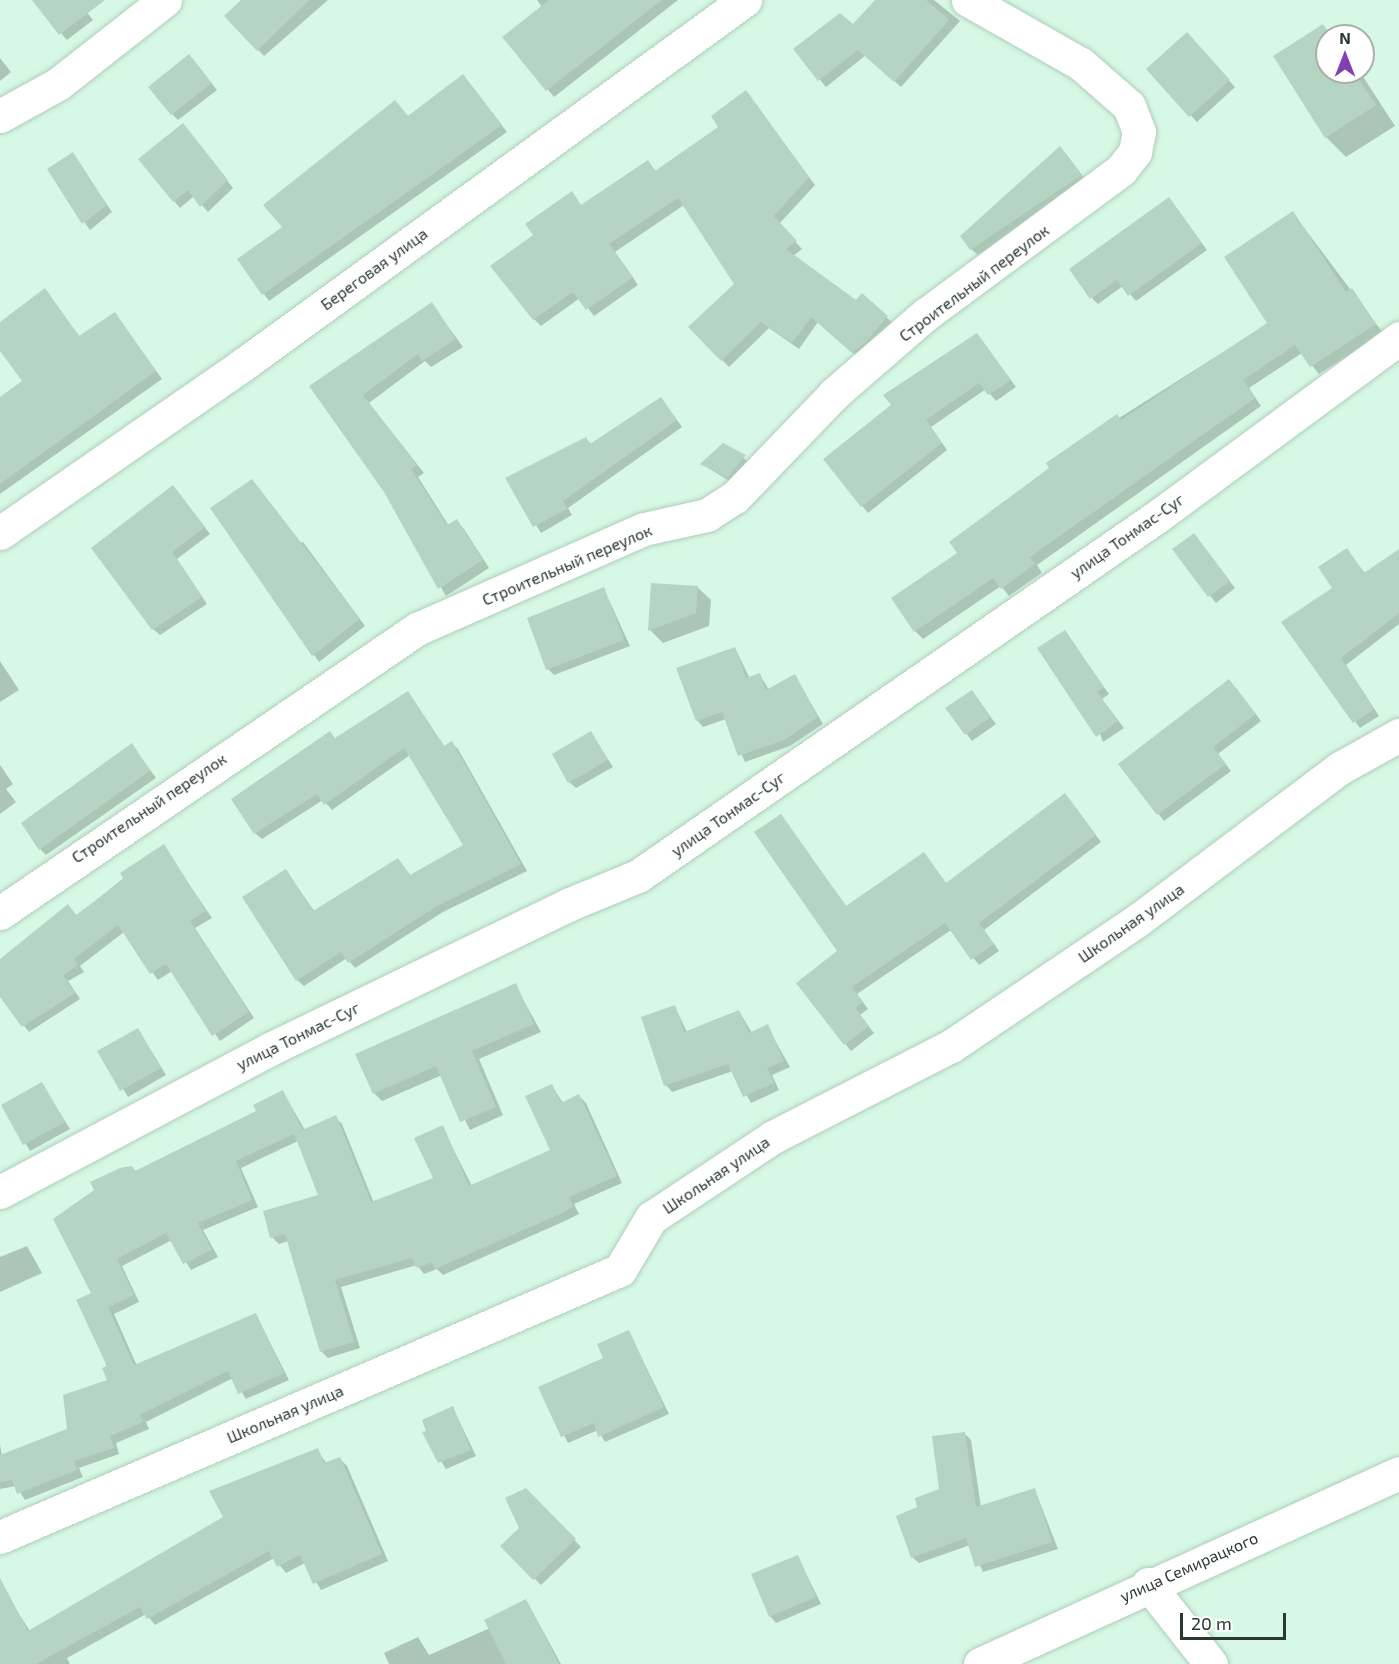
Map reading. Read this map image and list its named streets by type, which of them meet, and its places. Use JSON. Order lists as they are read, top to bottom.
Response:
{
  "streets": {
    "street": [
      "Береговая улица",
      "Строительный переулок",
      "улица Тонмас-Суг",
      "Школьная улица",
      "улица Семирацкого"
    ]
  },
  "scale_bar": "20 m",
  "north": "top"
}
